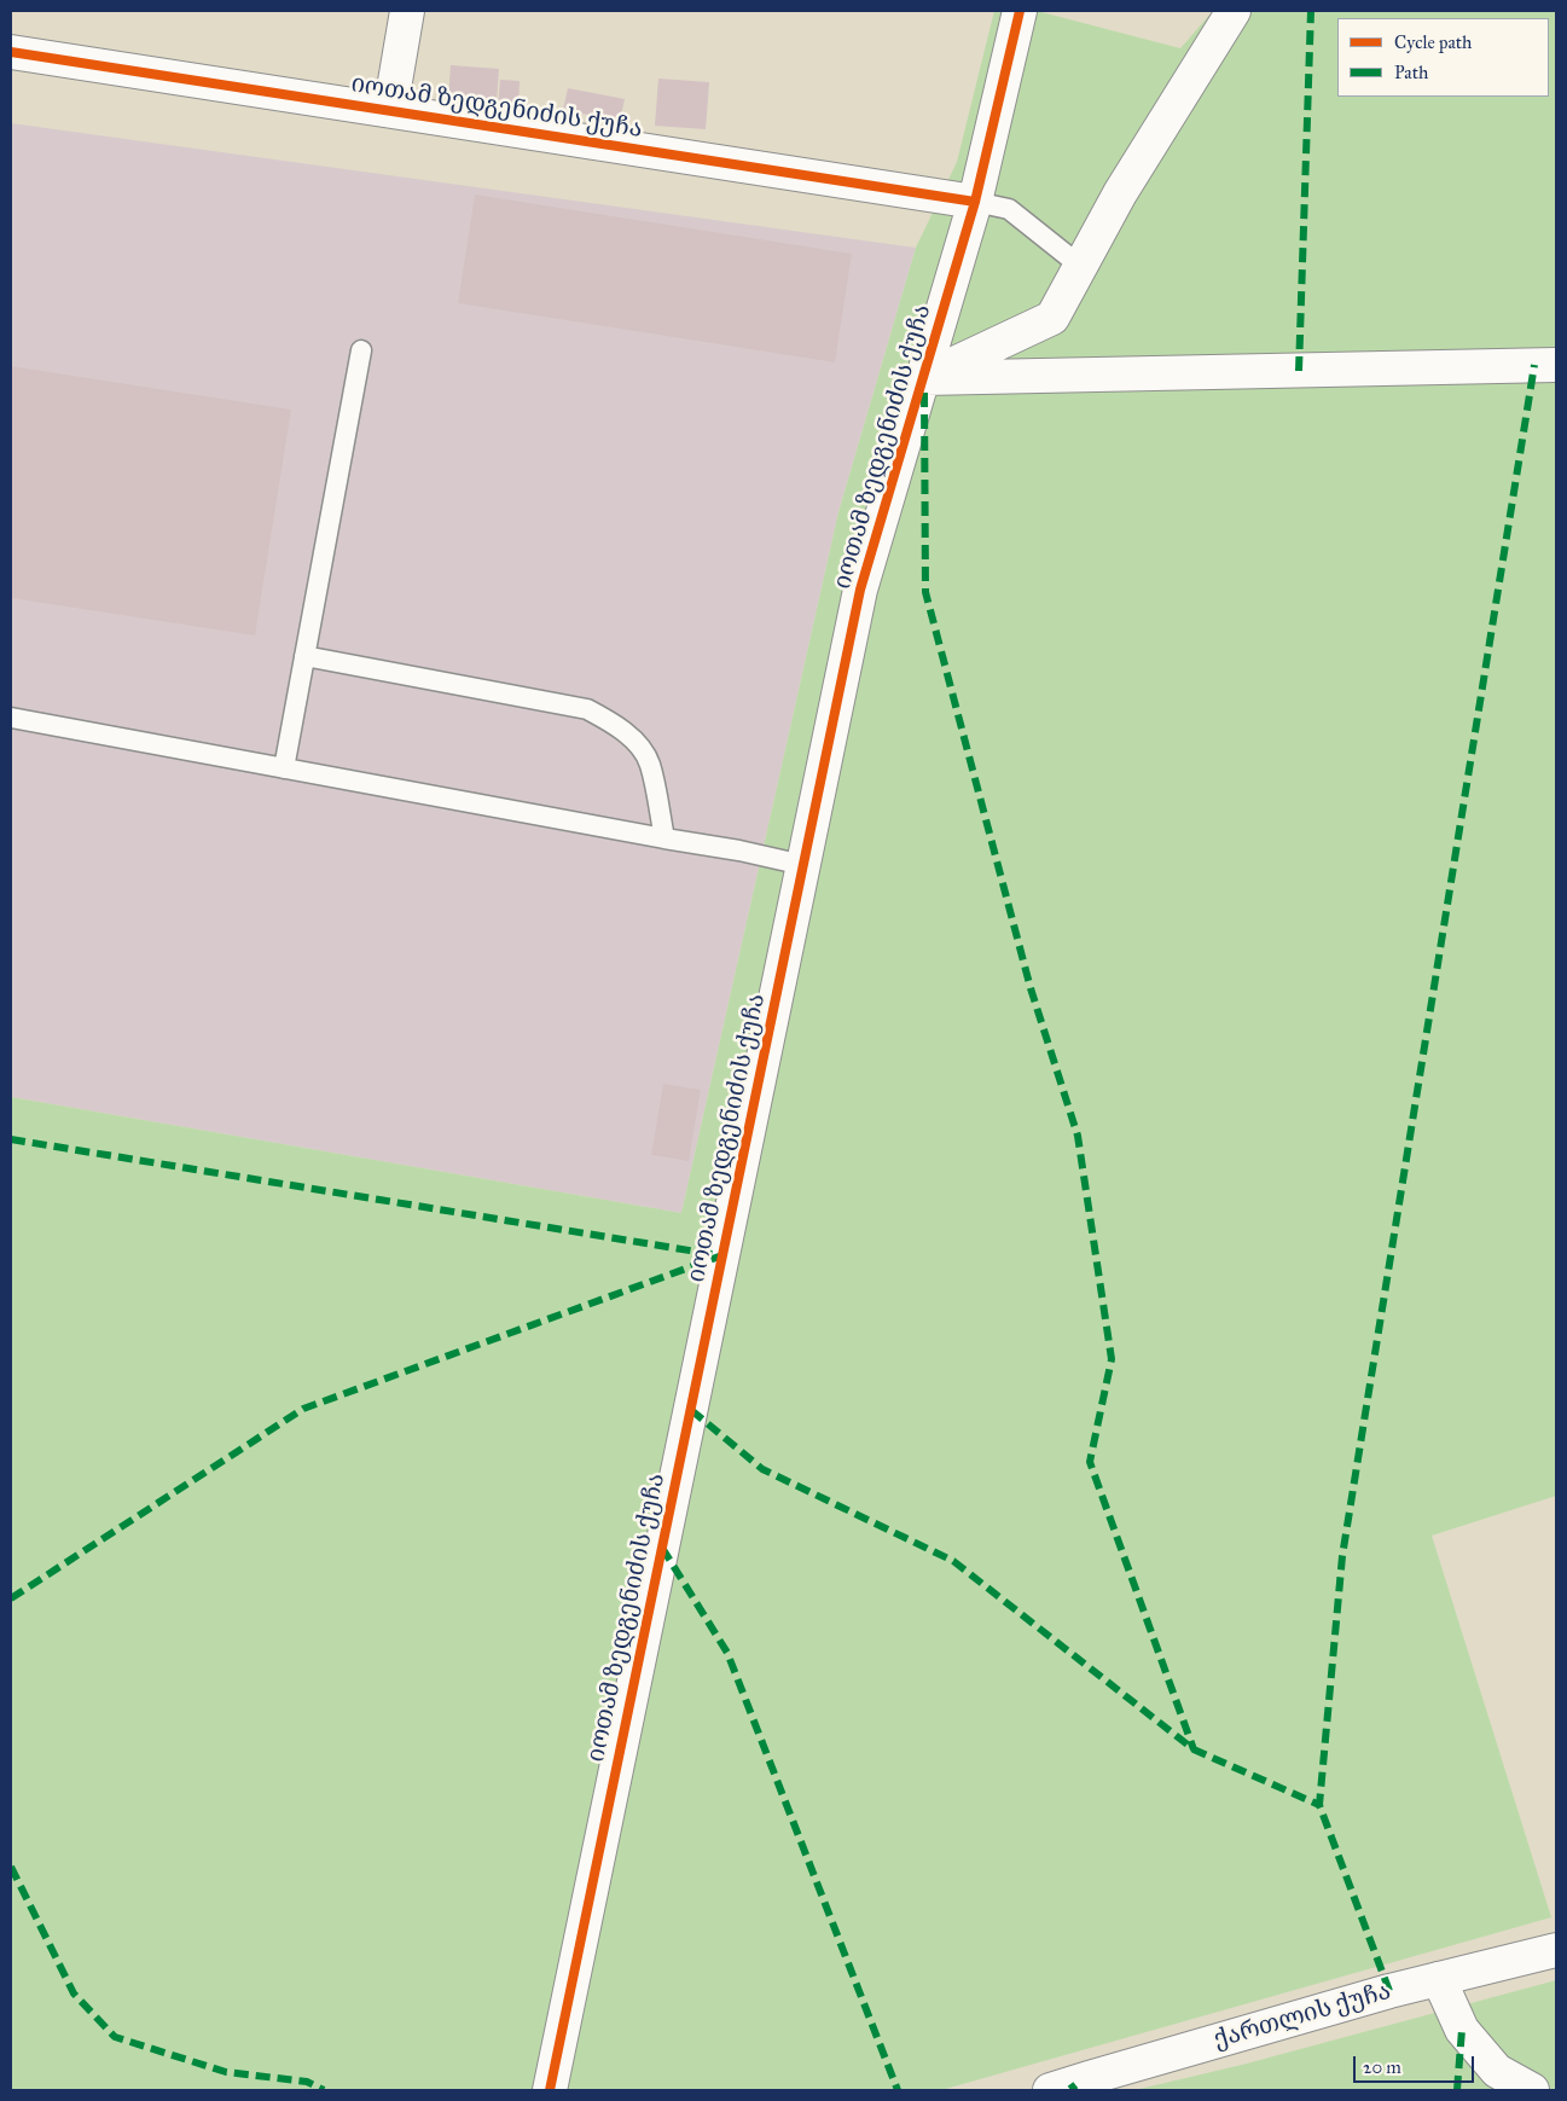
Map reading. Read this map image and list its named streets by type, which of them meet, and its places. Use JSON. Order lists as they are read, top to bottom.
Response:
{
  "streets": {
    "street": ["იოთამ ზედგენიძის ქუჩა", "ქართლის ქუჩა"]
  },
  "legend": ["Cycle path", "Path"],
  "scale_bar": "20 m"
}
